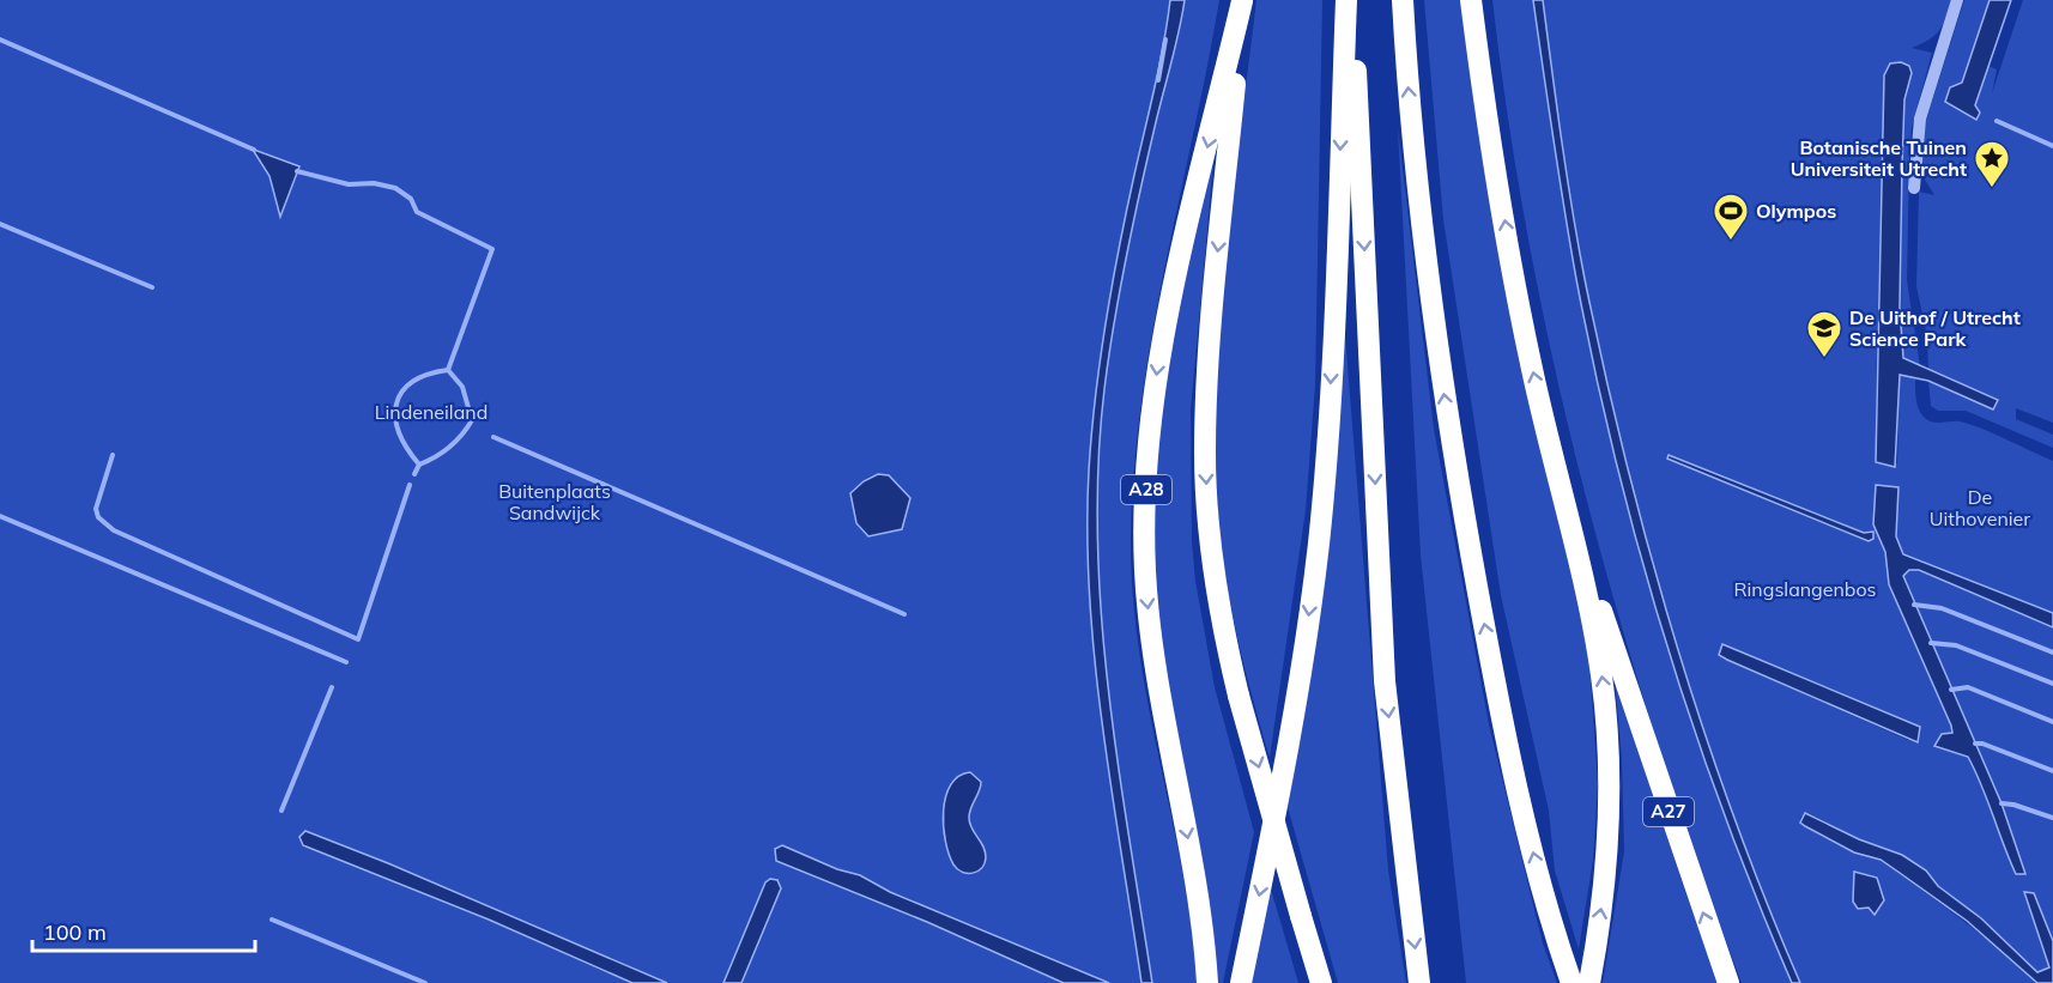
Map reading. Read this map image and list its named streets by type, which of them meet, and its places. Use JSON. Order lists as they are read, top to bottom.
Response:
{
  "streets": {
    "highway": ["A28", "A27"]
  },
  "parks": [
    "Lindeneiland",
    "Buitenplaats Sandwijck",
    "De Uithovenier",
    "Ringslangenbos"
  ],
  "places": {
    "place": ["Botanische Tuinen Universiteit Utrecht"],
    "sports": ["Olympos"],
    "school or university": ["De Uithof / Utrecht Science Park"]
  },
  "scale_bar": "100 m"
}
